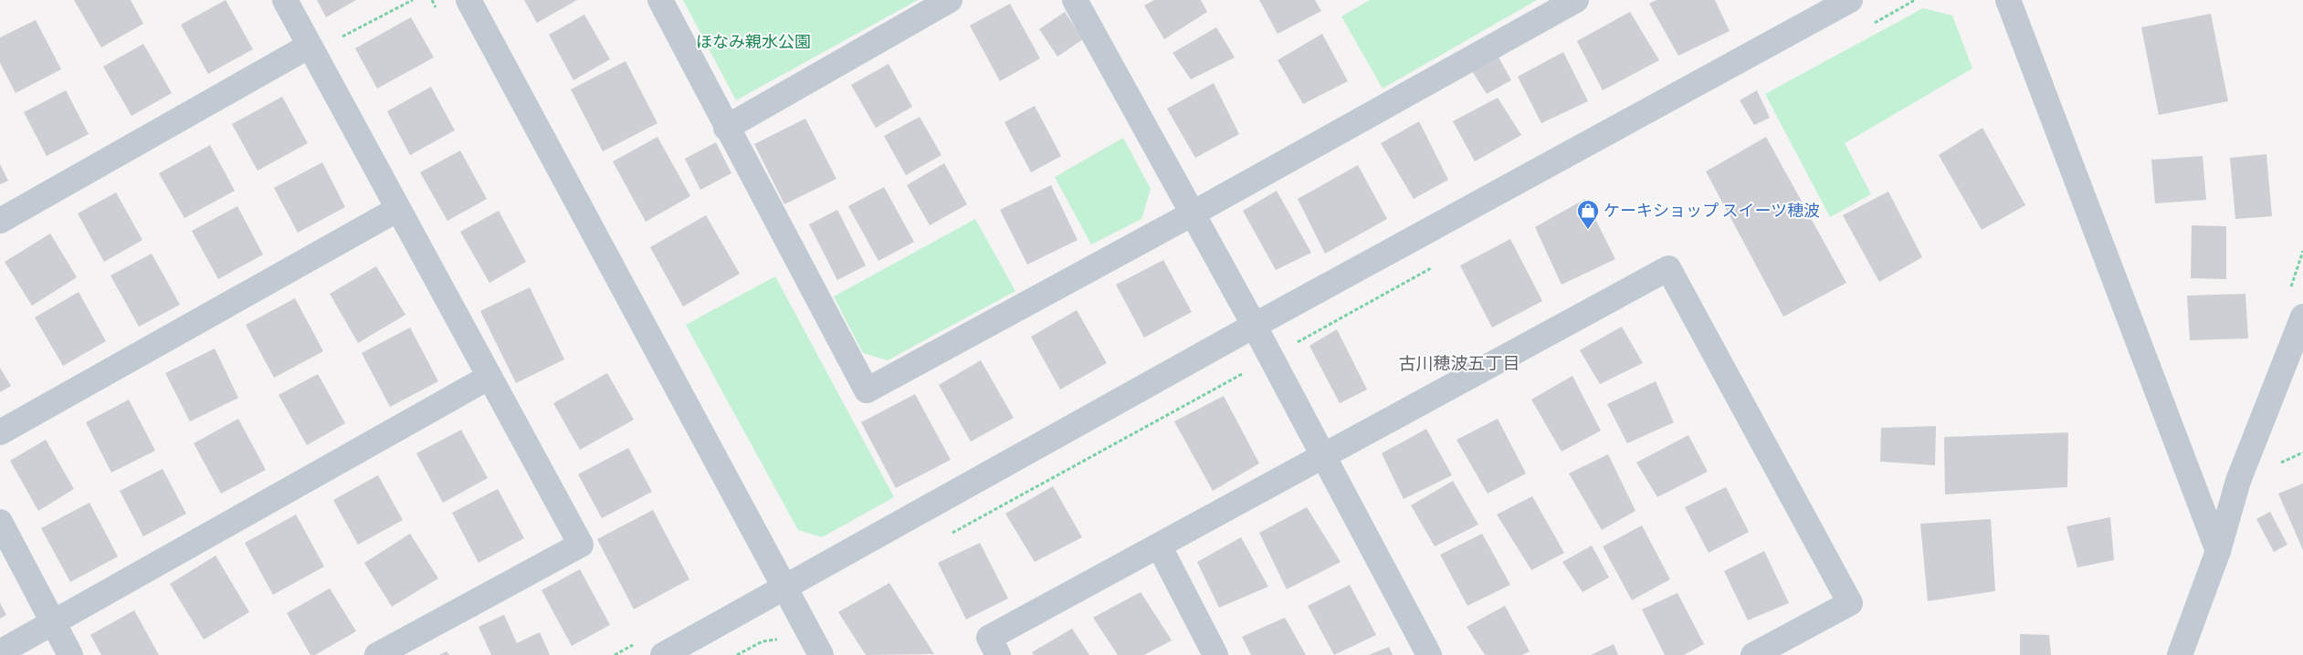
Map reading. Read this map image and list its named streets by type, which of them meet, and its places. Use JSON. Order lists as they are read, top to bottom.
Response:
{
  "districts": ["古川穂波五丁目"],
  "parks": ["ほなみ親水公園"],
  "places": {
    "shop": ["ケーキショップ スイーツ穂波"]
  }
}
